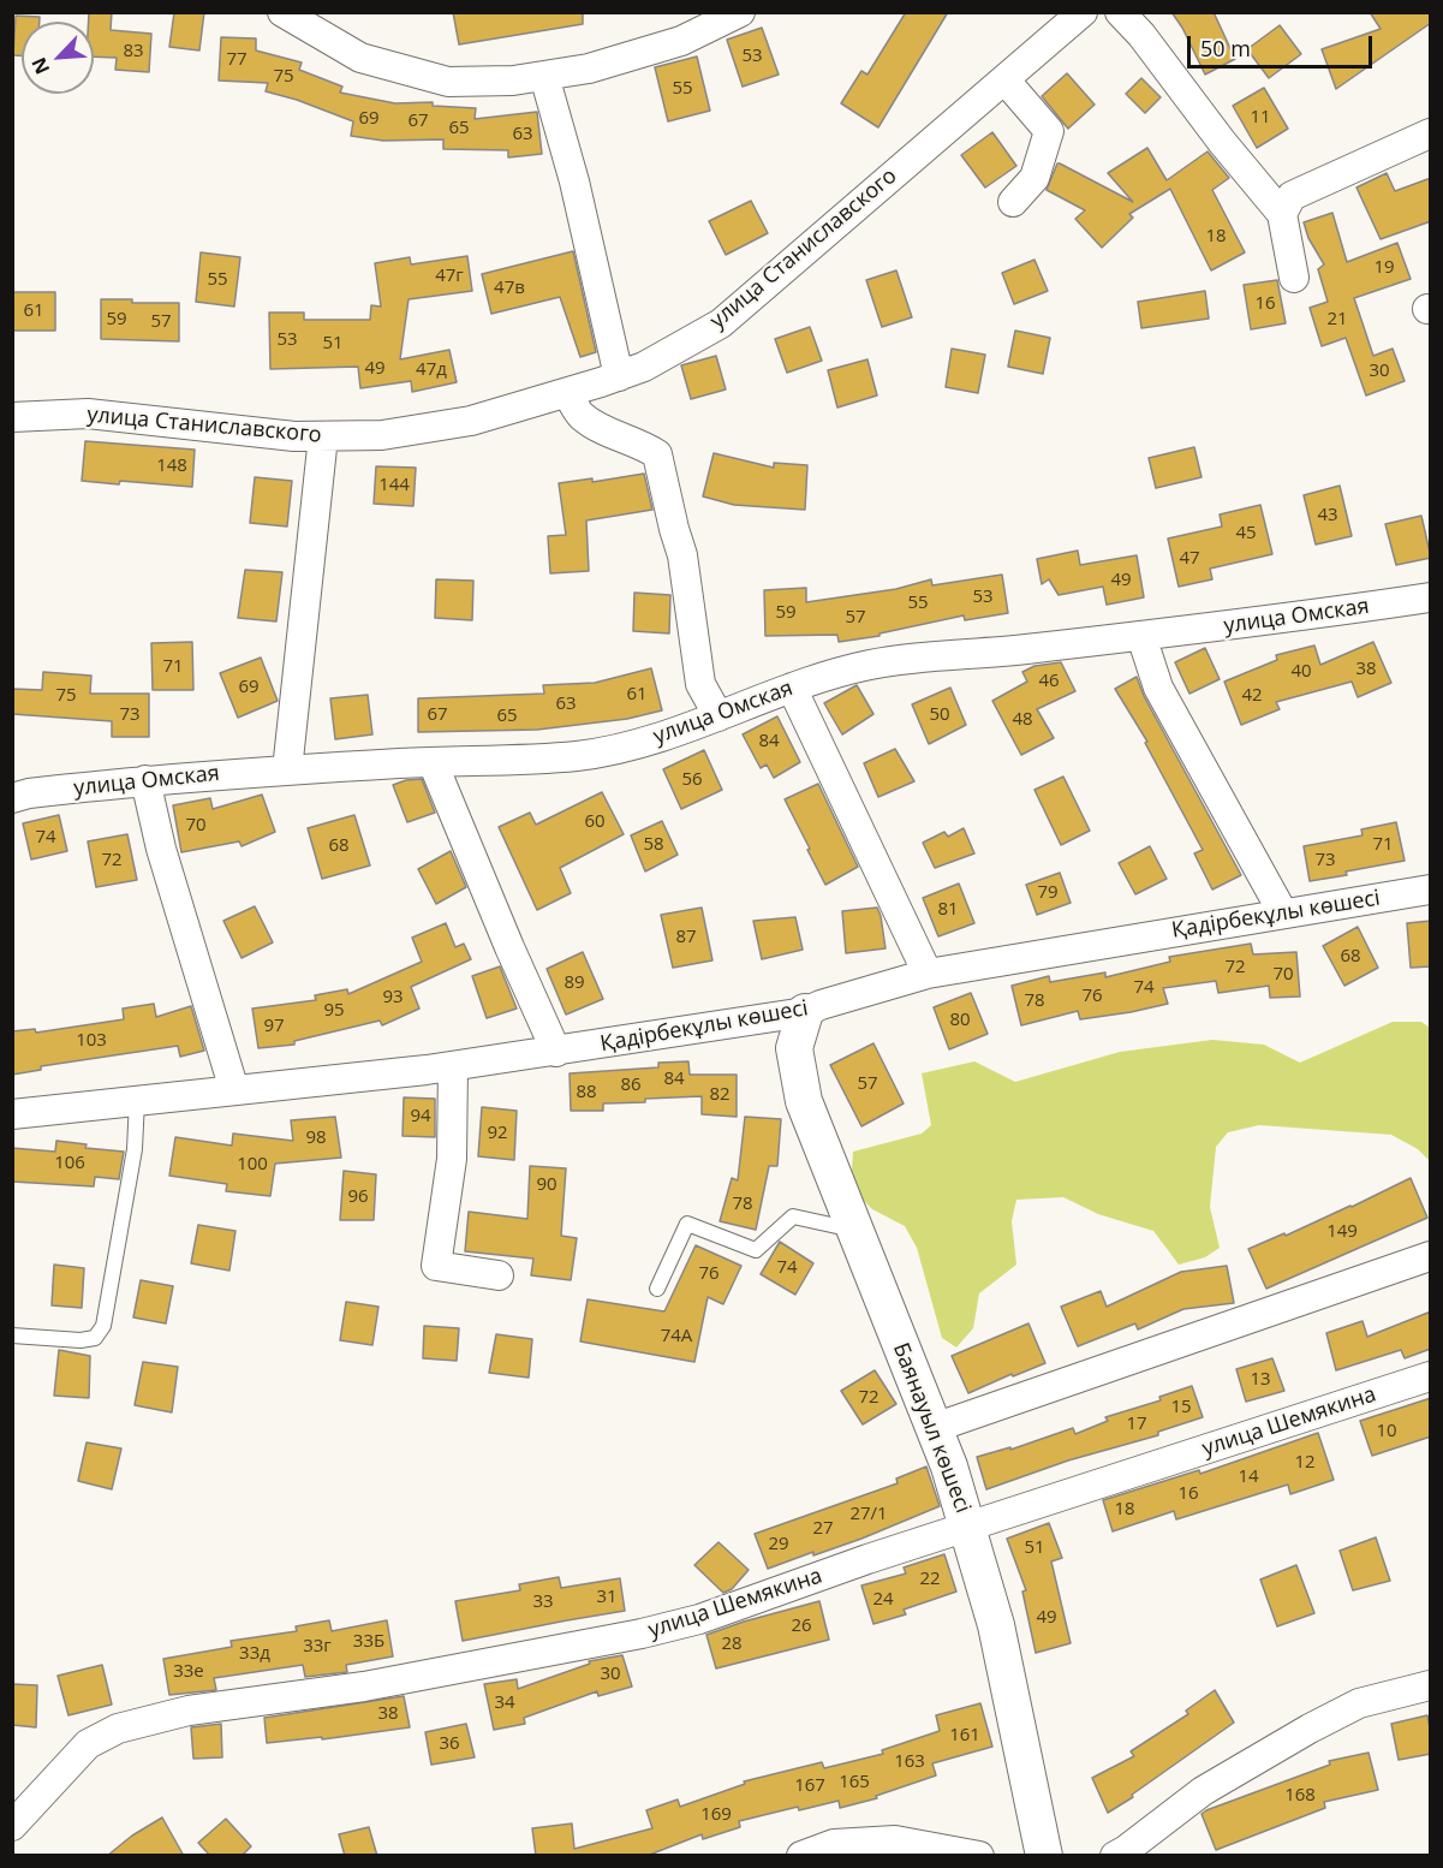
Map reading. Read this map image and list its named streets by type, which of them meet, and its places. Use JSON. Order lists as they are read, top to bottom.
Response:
{
  "streets": {
    "street": [
      "улица Станиславского",
      "улица Омская",
      "Қадірбекұлы көшесі",
      "улица Шемякина",
      "Баянауыл көшесі"
    ]
  },
  "crossings": [
    ["Қадірбекұлы көшесі", "Баянауыл көшесі"],
    ["улица Шемякина", "Баянауыл көшесі"]
  ],
  "house_numbers": [
    "83",
    "53",
    "77",
    "75",
    "55",
    "11",
    "69",
    "67",
    "65",
    "63",
    "18",
    "19",
    "47г",
    "55",
    "47в",
    "16",
    "61",
    "59",
    "21",
    "57",
    "53",
    "51",
    "49",
    "47д",
    "30",
    "148",
    "144",
    "43",
    "45",
    "47",
    "49",
    "53",
    "55",
    "59",
    "57",
    "71",
    "38",
    "40",
    "46",
    "69",
    "61",
    "75",
    "42",
    "63",
    "73",
    "67",
    "50",
    "65",
    "48",
    "84",
    "56",
    "60",
    "70",
    "74",
    "58",
    "71",
    "68",
    "72",
    "73",
    "79",
    "81",
    "87",
    "68",
    "72",
    "70",
    "89",
    "74",
    "76",
    "93",
    "78",
    "95",
    "80",
    "97",
    "103",
    "84",
    "57",
    "86",
    "88",
    "82",
    "94",
    "92",
    "98",
    "106",
    "100",
    "90",
    "96",
    "78",
    "149",
    "74",
    "76",
    "74А",
    "13",
    "72",
    "15",
    "17",
    "10",
    "12",
    "14",
    "16",
    "18",
    "27/1",
    "27",
    "29",
    "51",
    "22",
    "31",
    "24",
    "33",
    "49",
    "26",
    "33Б",
    "28",
    "33г",
    "33д",
    "33е",
    "30",
    "34",
    "38",
    "161",
    "36",
    "163",
    "165",
    "167",
    "168",
    "169"
  ],
  "scale_bar": "50 m",
  "north": "bottom left"
}
